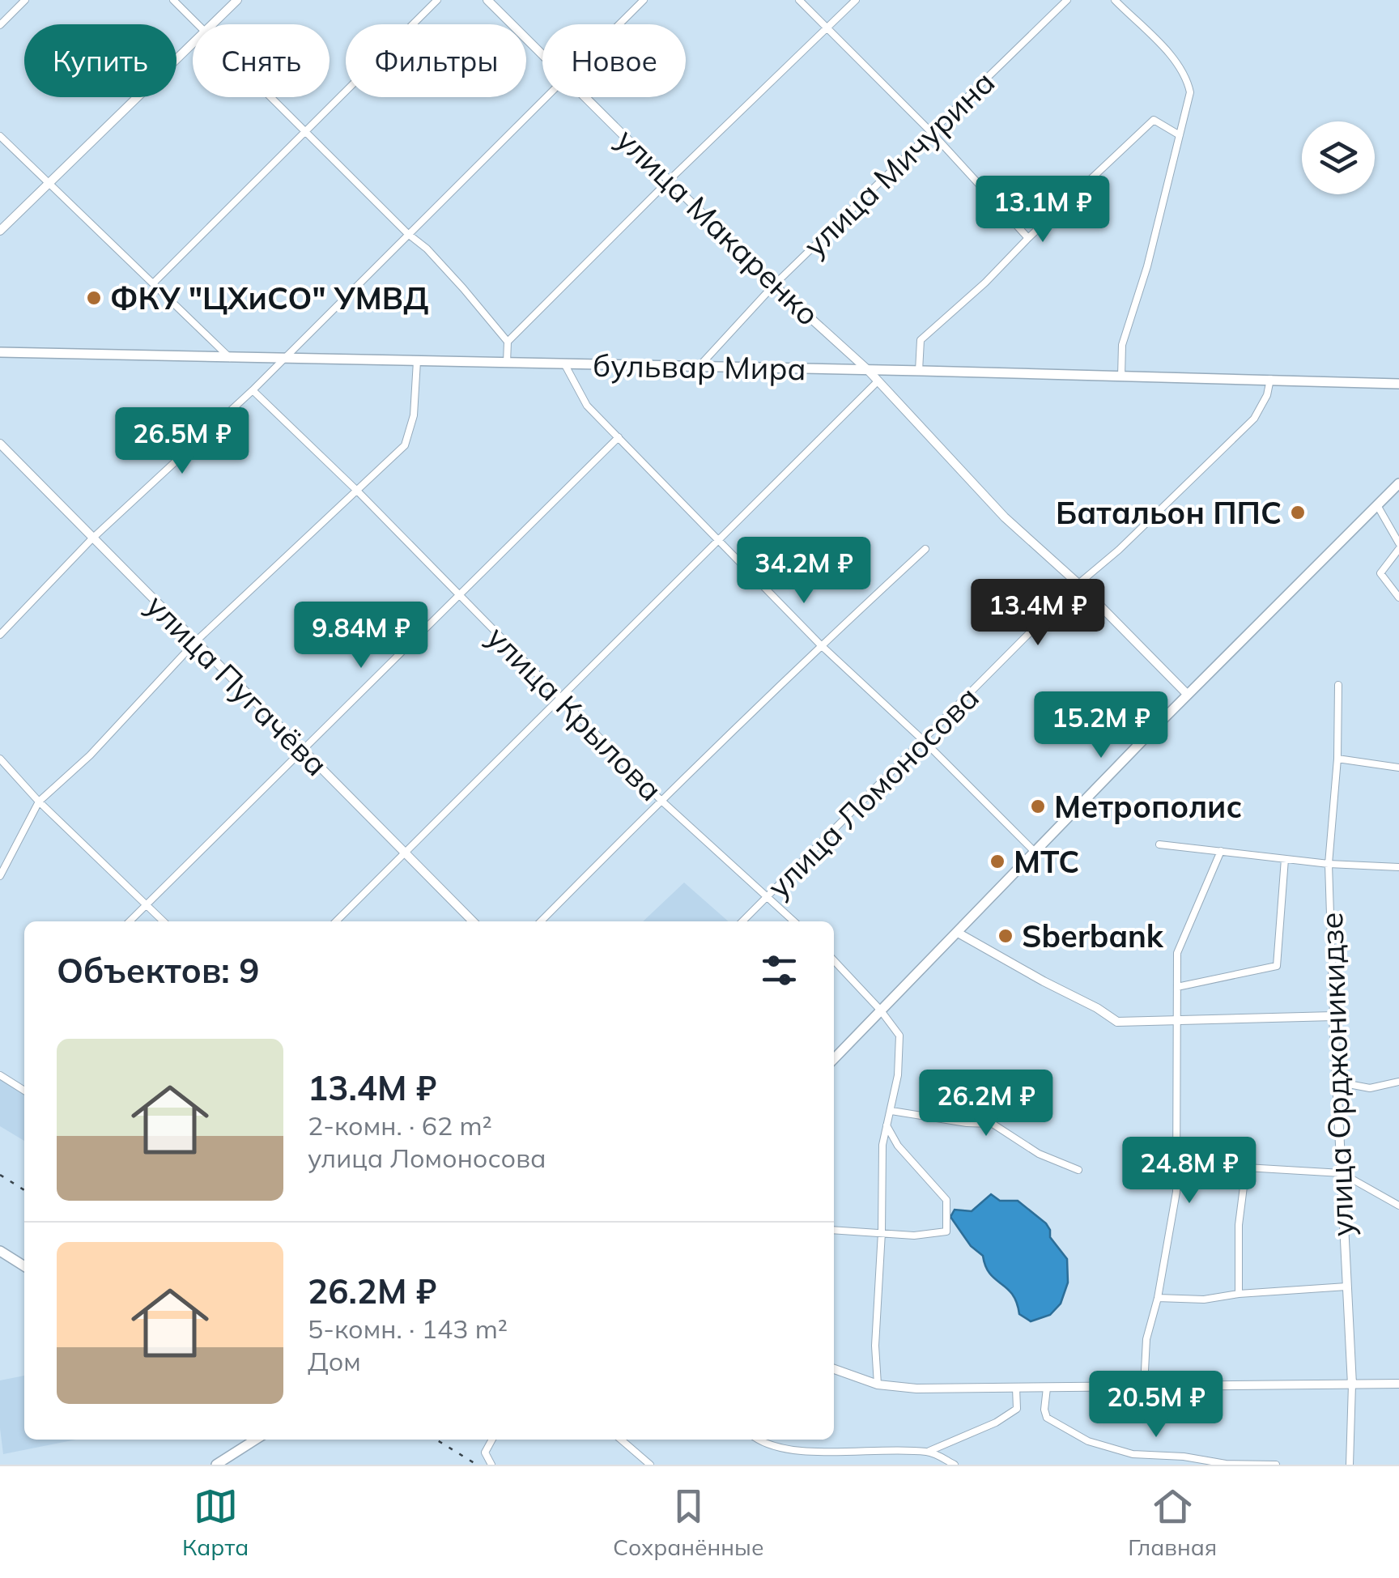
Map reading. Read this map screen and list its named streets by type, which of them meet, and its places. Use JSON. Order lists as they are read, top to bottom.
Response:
{
  "streets": {
    "main road": ["бульвар Мира"],
    "street": [
      "улица Мичурина",
      "улица Макаренко",
      "улица Пугачёва",
      "улица Крылова",
      "улица Ломоносова",
      "улица Орджоникидзе"
    ]
  },
  "crossings": [
    ["улица Мичурина", "улица Макаренко"],
    ["улица Мичурина", "бульвар Мира"],
    ["улица Макаренко", "бульвар Мира"],
    ["улица Макаренко", "улица Ломоносова"],
    ["бульвар Мира", "улица Ломоносова"],
    ["улица Крылова", "улица Ломоносова"]
  ],
  "places": [
    "ФКУ \"ЦХиСО\" УМВД",
    "Батальон ППС",
    "Метрополис",
    "МТС",
    "Sberbank"
  ],
  "page": {
    "chip": [
      "Купить",
      "Снять",
      "Фильтры",
      "Новое"
    ],
    "price": [
      "13.1M ₽",
      "26.5M ₽",
      "34.2M ₽",
      "13.4M ₽",
      "9.84M ₽",
      "15.2M ₽",
      "26.2M ₽",
      "24.8M ₽",
      "20.5M ₽"
    ],
    "heading": "Объектов: 9",
    "list": [
      {
        "name": "13.4M ₽",
        "note": "2-комн. · 62 m² · улица Ломоносова"
      },
      {
        "name": "26.2M ₽",
        "note": "5-комн. · 143 m² · Дом"
      }
    ],
    "tabs": ["Карта", "Сохранённые", "Главная"]
  }
}
